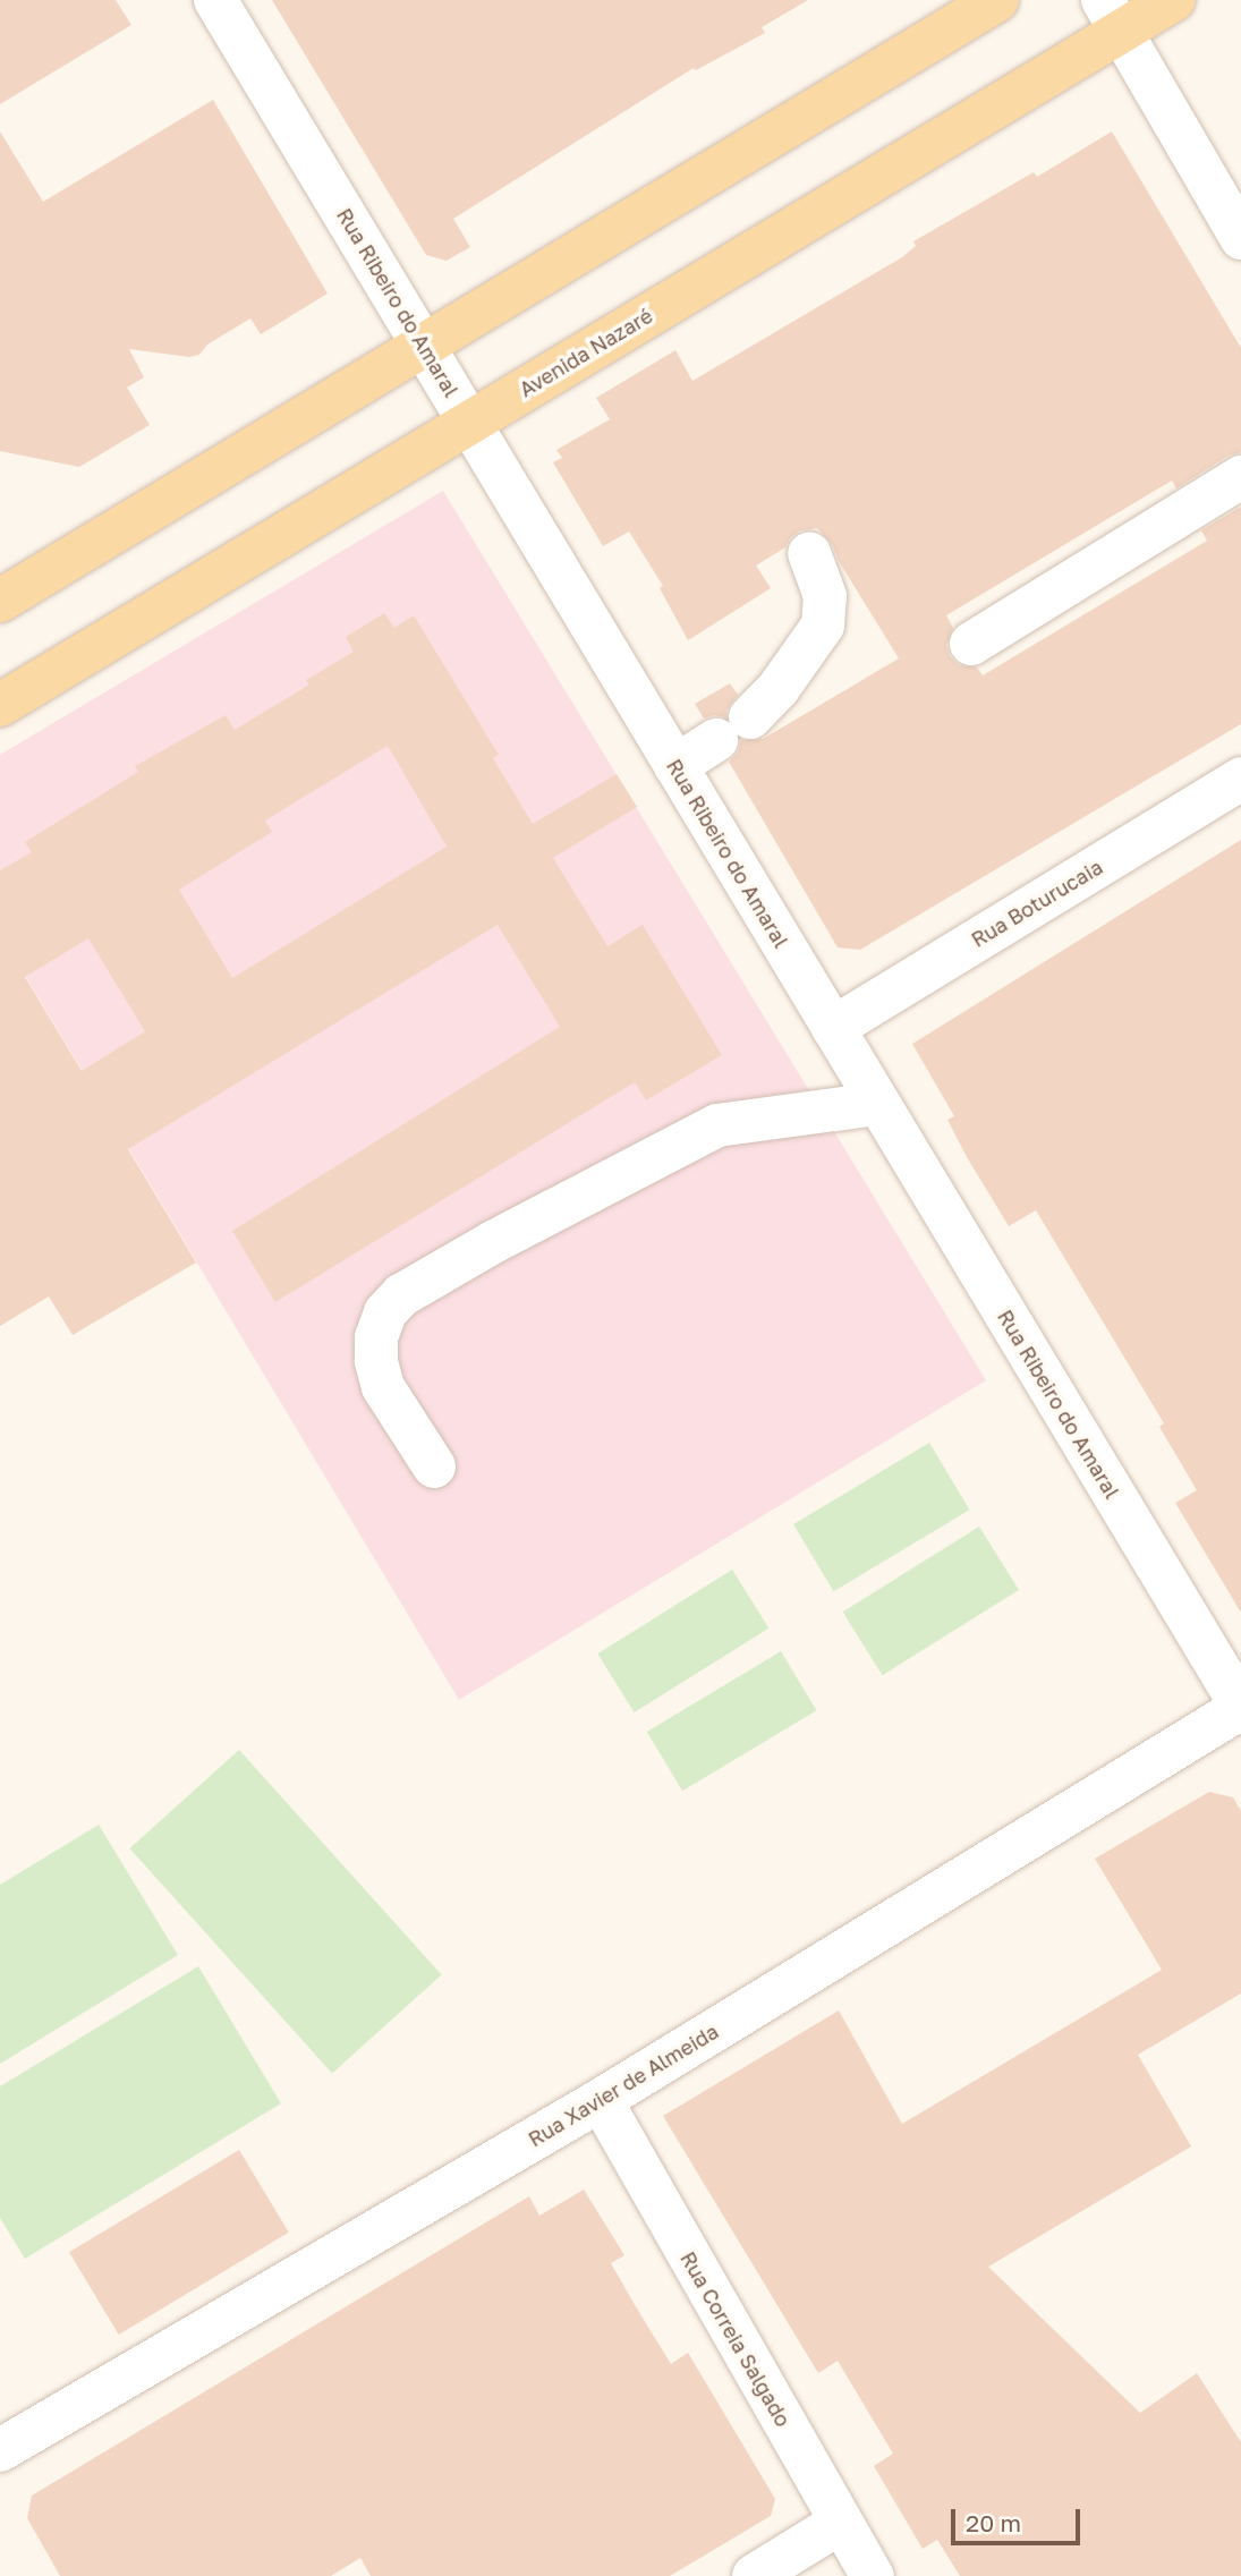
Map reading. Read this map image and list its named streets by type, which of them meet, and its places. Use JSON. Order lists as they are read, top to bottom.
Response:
{
  "streets": {
    "main road": ["Avenida Nazaré"],
    "street": [
      "Rua Ribeiro do Amaral",
      "Rua Boturucaia",
      "Rua Xavier de Almeida",
      "Rua Correia Salgado"
    ]
  },
  "crossings": [
    ["Rua Ribeiro do Amaral", "Avenida Nazaré"],
    ["Rua Ribeiro do Amaral", "Rua Boturucaia"],
    ["Rua Ribeiro do Amaral", "Rua Xavier de Almeida"],
    ["Rua Xavier de Almeida", "Rua Correia Salgado"]
  ],
  "scale_bar": "20 m"
}
